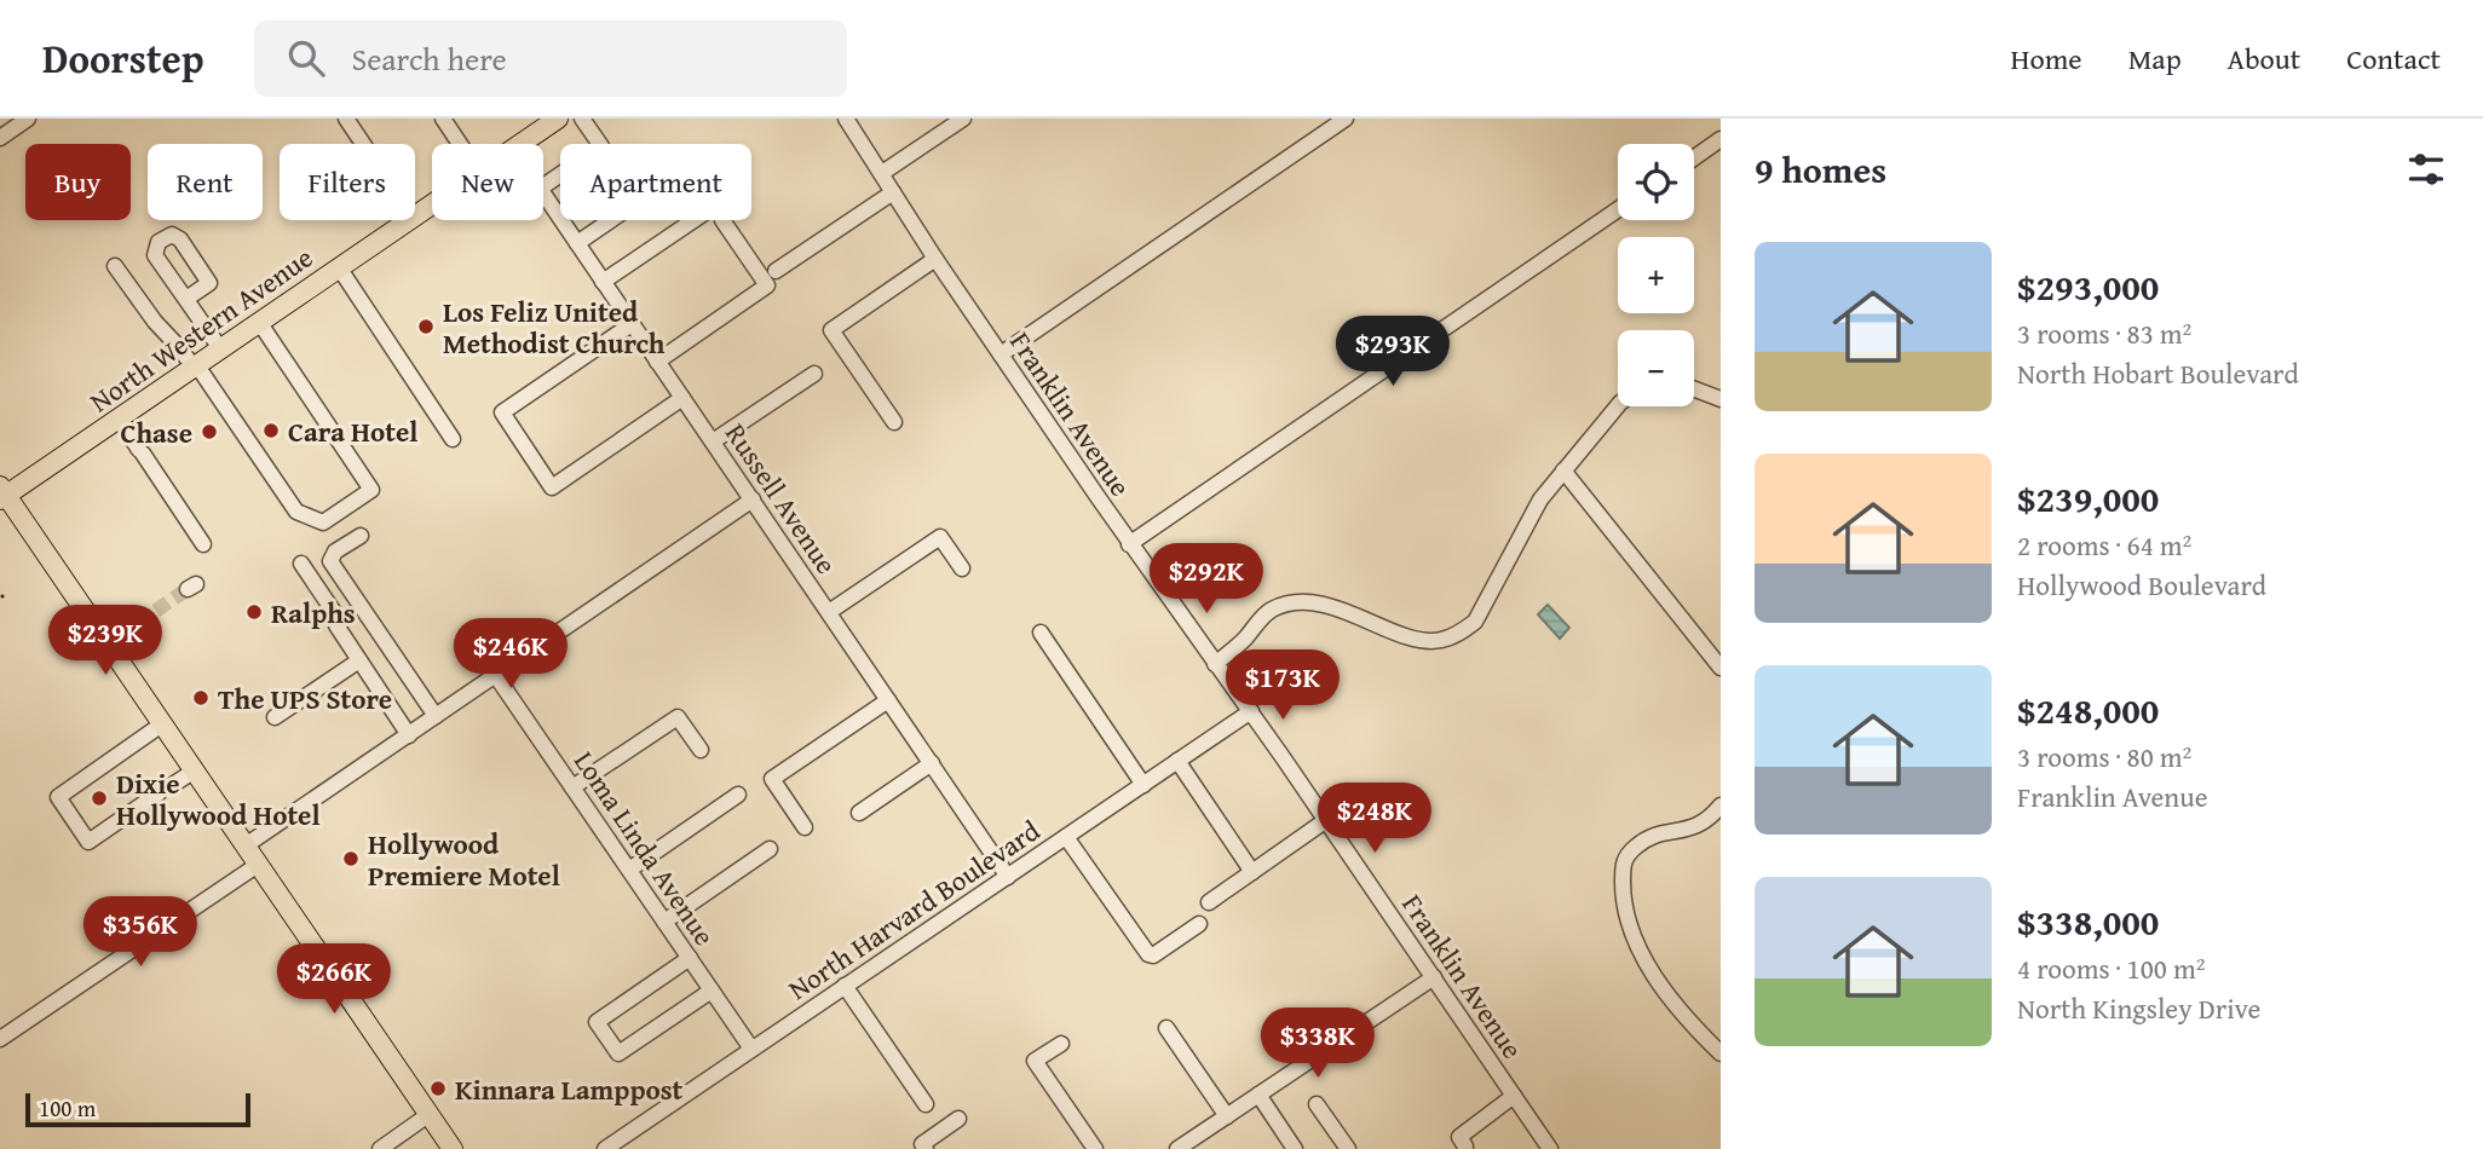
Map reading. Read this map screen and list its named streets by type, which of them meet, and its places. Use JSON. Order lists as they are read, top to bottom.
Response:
{
  "streets": {
    "main road": ["North Western Avenue"],
    "street": [
      "Franklin Avenue",
      "Russell Avenue",
      "Loma Linda Avenue",
      "North Harvard Boulevard"
    ]
  },
  "crossings": [
    ["Franklin Avenue", "North Harvard Boulevard"],
    ["Russell Avenue", "North Harvard Boulevard"],
    ["Loma Linda Avenue", "North Harvard Boulevard"]
  ],
  "places": [
    "Los Feliz United Methodist Church",
    "Cara Hotel",
    "Chase",
    "Ralphs",
    "The UPS Store",
    "Dixie Hollywood Hotel",
    "Hollywood Premiere Motel",
    "Kinnara Lamppost"
  ],
  "scale_bar": "100 m",
  "page": {
    "header": "Doorstep",
    "search": "Search here",
    "nav": [
      "Home",
      "Map",
      "About",
      "Contact"
    ],
    "heading": "9 homes",
    "map_buttons": ["+", "−"],
    "chip": [
      "Buy",
      "Rent",
      "Filters",
      "New",
      "Apartment"
    ],
    "list": [
      {
        "name": "$293,000",
        "note": "3 rooms · 83 m² · North Hobart Boulevard"
      },
      {
        "name": "$239,000",
        "note": "2 rooms · 64 m² · Hollywood Boulevard"
      },
      {
        "name": "$248,000",
        "note": "3 rooms · 80 m² · Franklin Avenue"
      },
      {
        "name": "$338,000",
        "note": "4 rooms · 100 m² · North Kingsley Drive"
      }
    ],
    "price": [
      "$293K",
      "$292K",
      "$239K",
      "$246K",
      "$173K",
      "$248K",
      "$356K",
      "$266K",
      "$338K"
    ],
    "scale": "100 m"
  }
}
